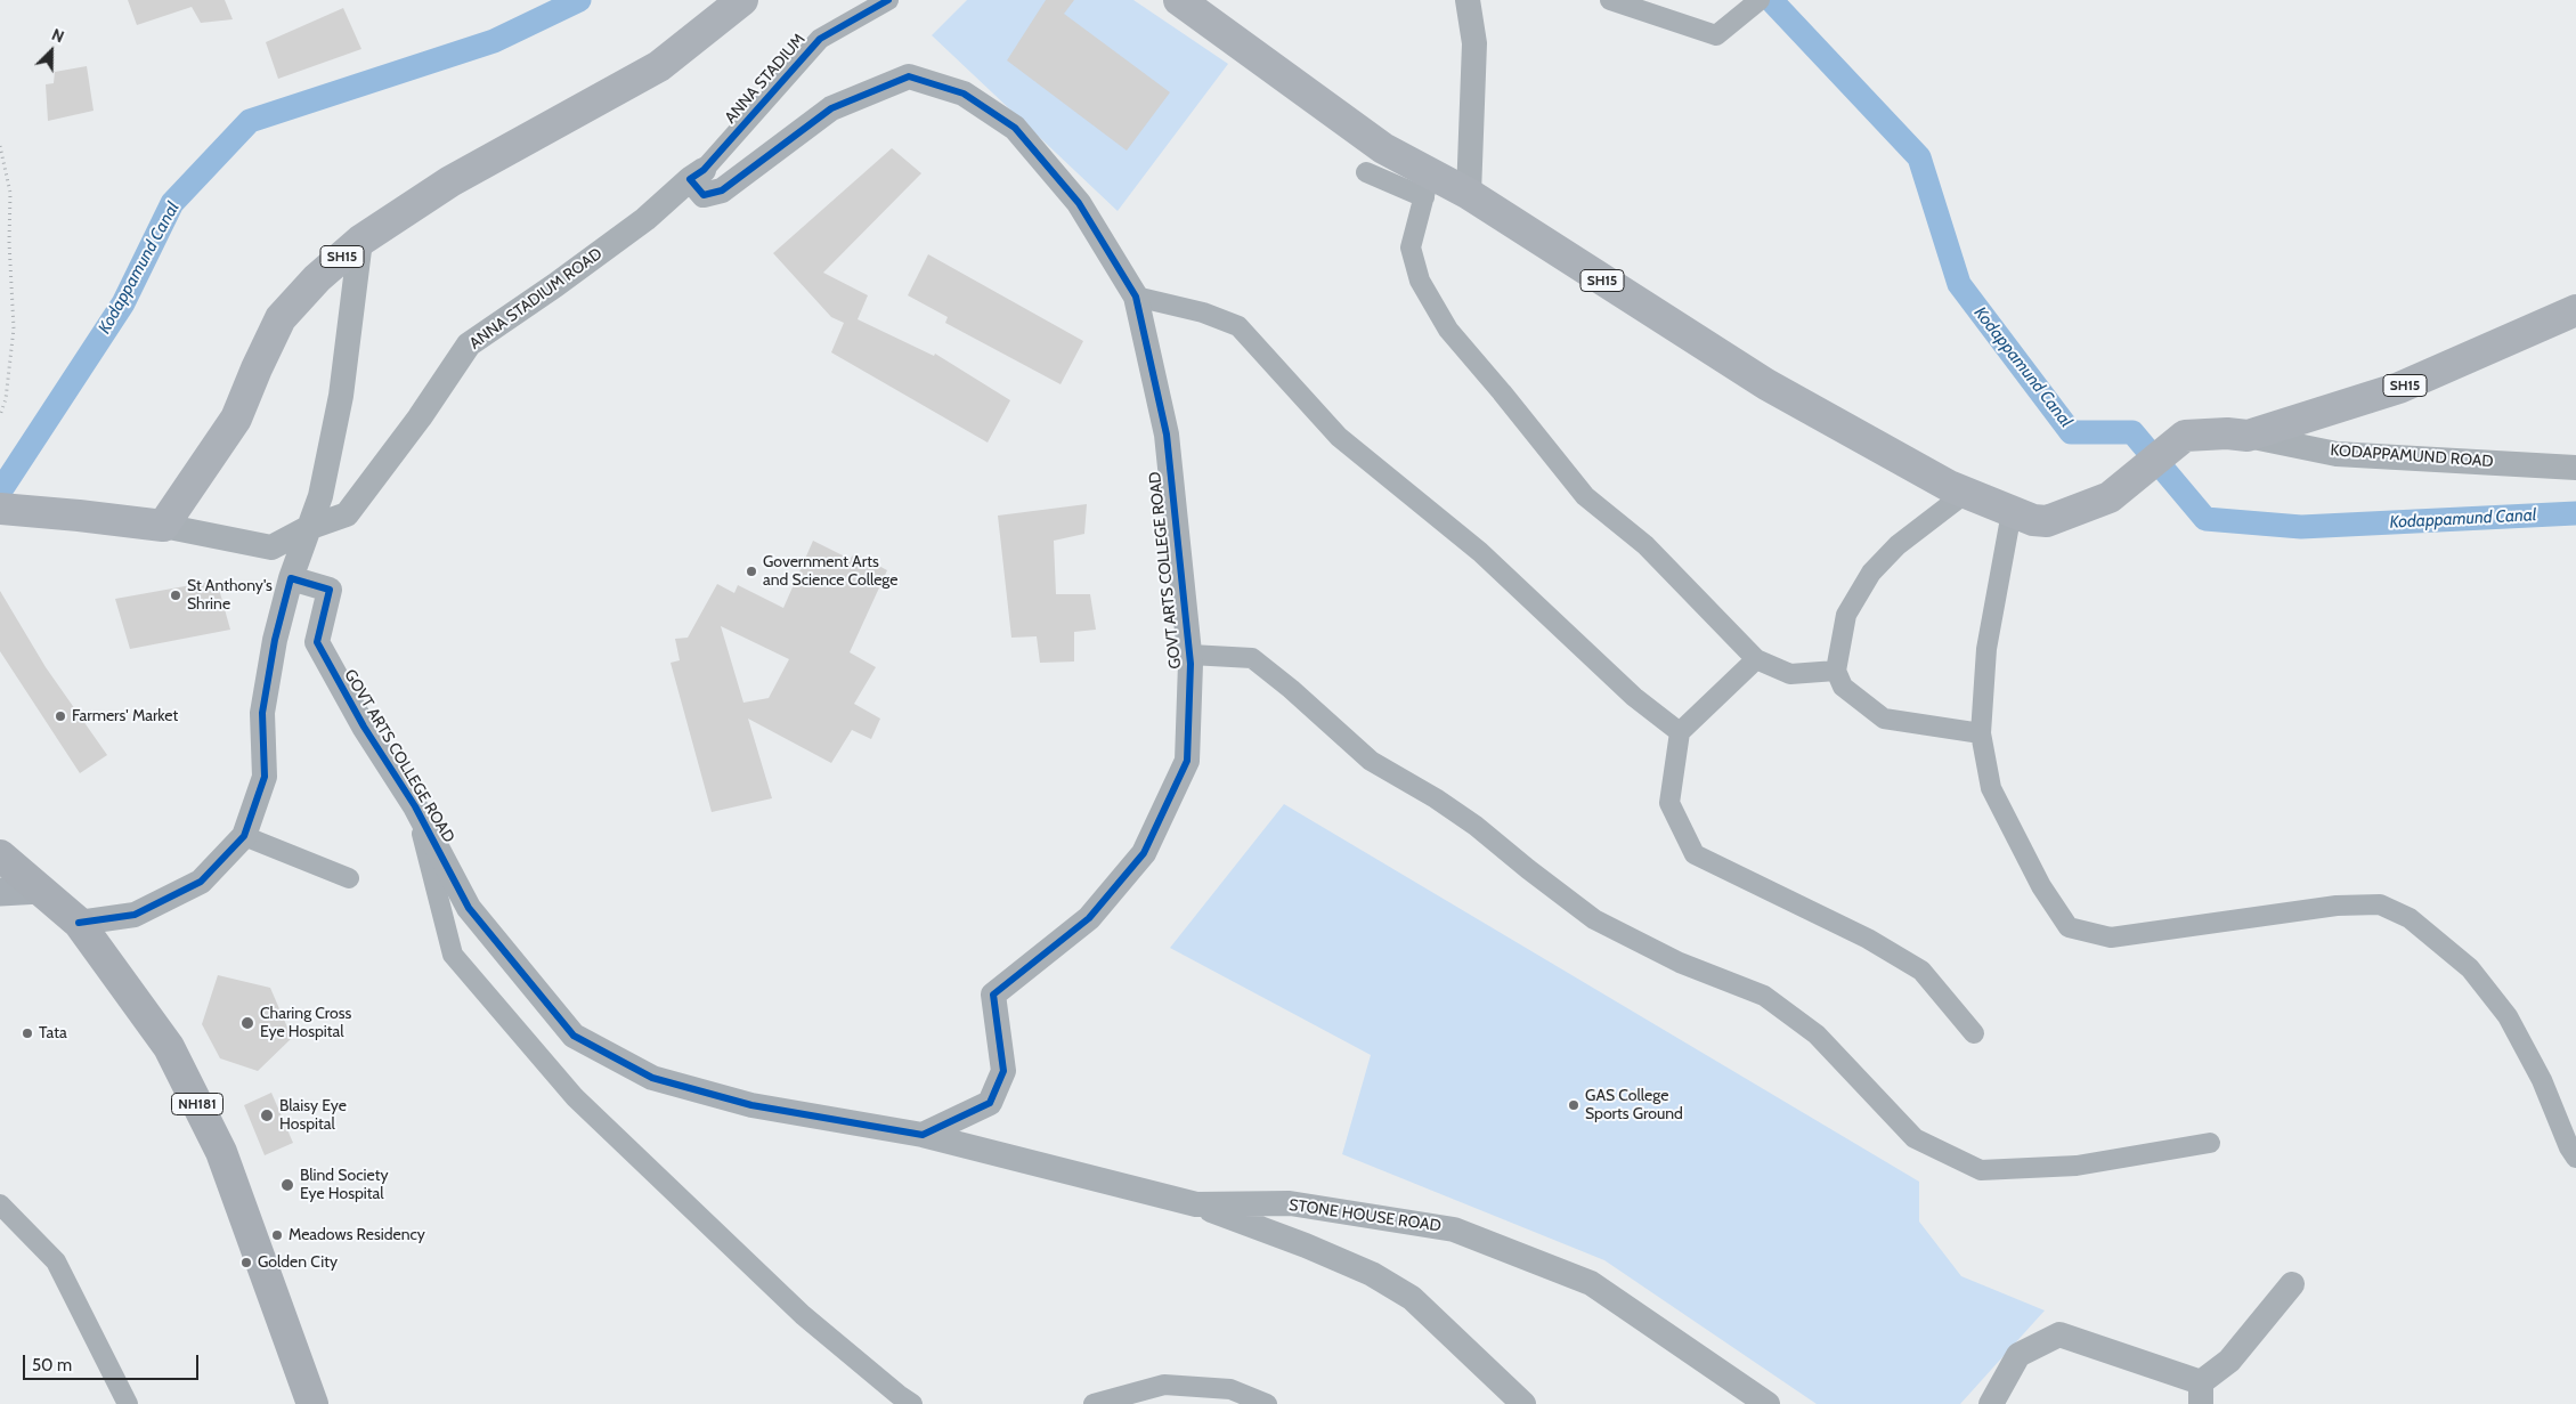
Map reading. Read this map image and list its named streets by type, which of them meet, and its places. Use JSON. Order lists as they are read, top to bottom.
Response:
{
  "streets": {
    "highway": ["NH181"],
    "main road": ["SH15"],
    "street": [
      "ANNA STADIUM",
      "ANNA STADIUM ROAD",
      "KODAPPAMUND ROAD",
      "GOVT ARTS COLLEGE ROAD",
      "STONE HOUSE ROAD"
    ]
  },
  "crossings": [
    ["ANNA STADIUM", "ANNA STADIUM ROAD"],
    ["ANNA STADIUM", "GOVT ARTS COLLEGE ROAD"],
    ["SH15", "ANNA STADIUM ROAD"],
    ["SH15", "KODAPPAMUND ROAD"],
    ["ANNA STADIUM ROAD", "GOVT ARTS COLLEGE ROAD"],
    ["GOVT ARTS COLLEGE ROAD", "STONE HOUSE ROAD"]
  ],
  "water": ["Kodappamund Canal"],
  "places": [
    "Government Arts and Science College",
    "St Anthony's Shrine",
    "Farmers' Market",
    "Charing Cross Eye Hospital",
    "Tata",
    "GAS College Sports Ground",
    "Blaisy Eye Hospital",
    "Blind Society Eye Hospital",
    "Meadows Residency",
    "Golden City"
  ],
  "scale_bar": "50 m",
  "north": "top right"
}
